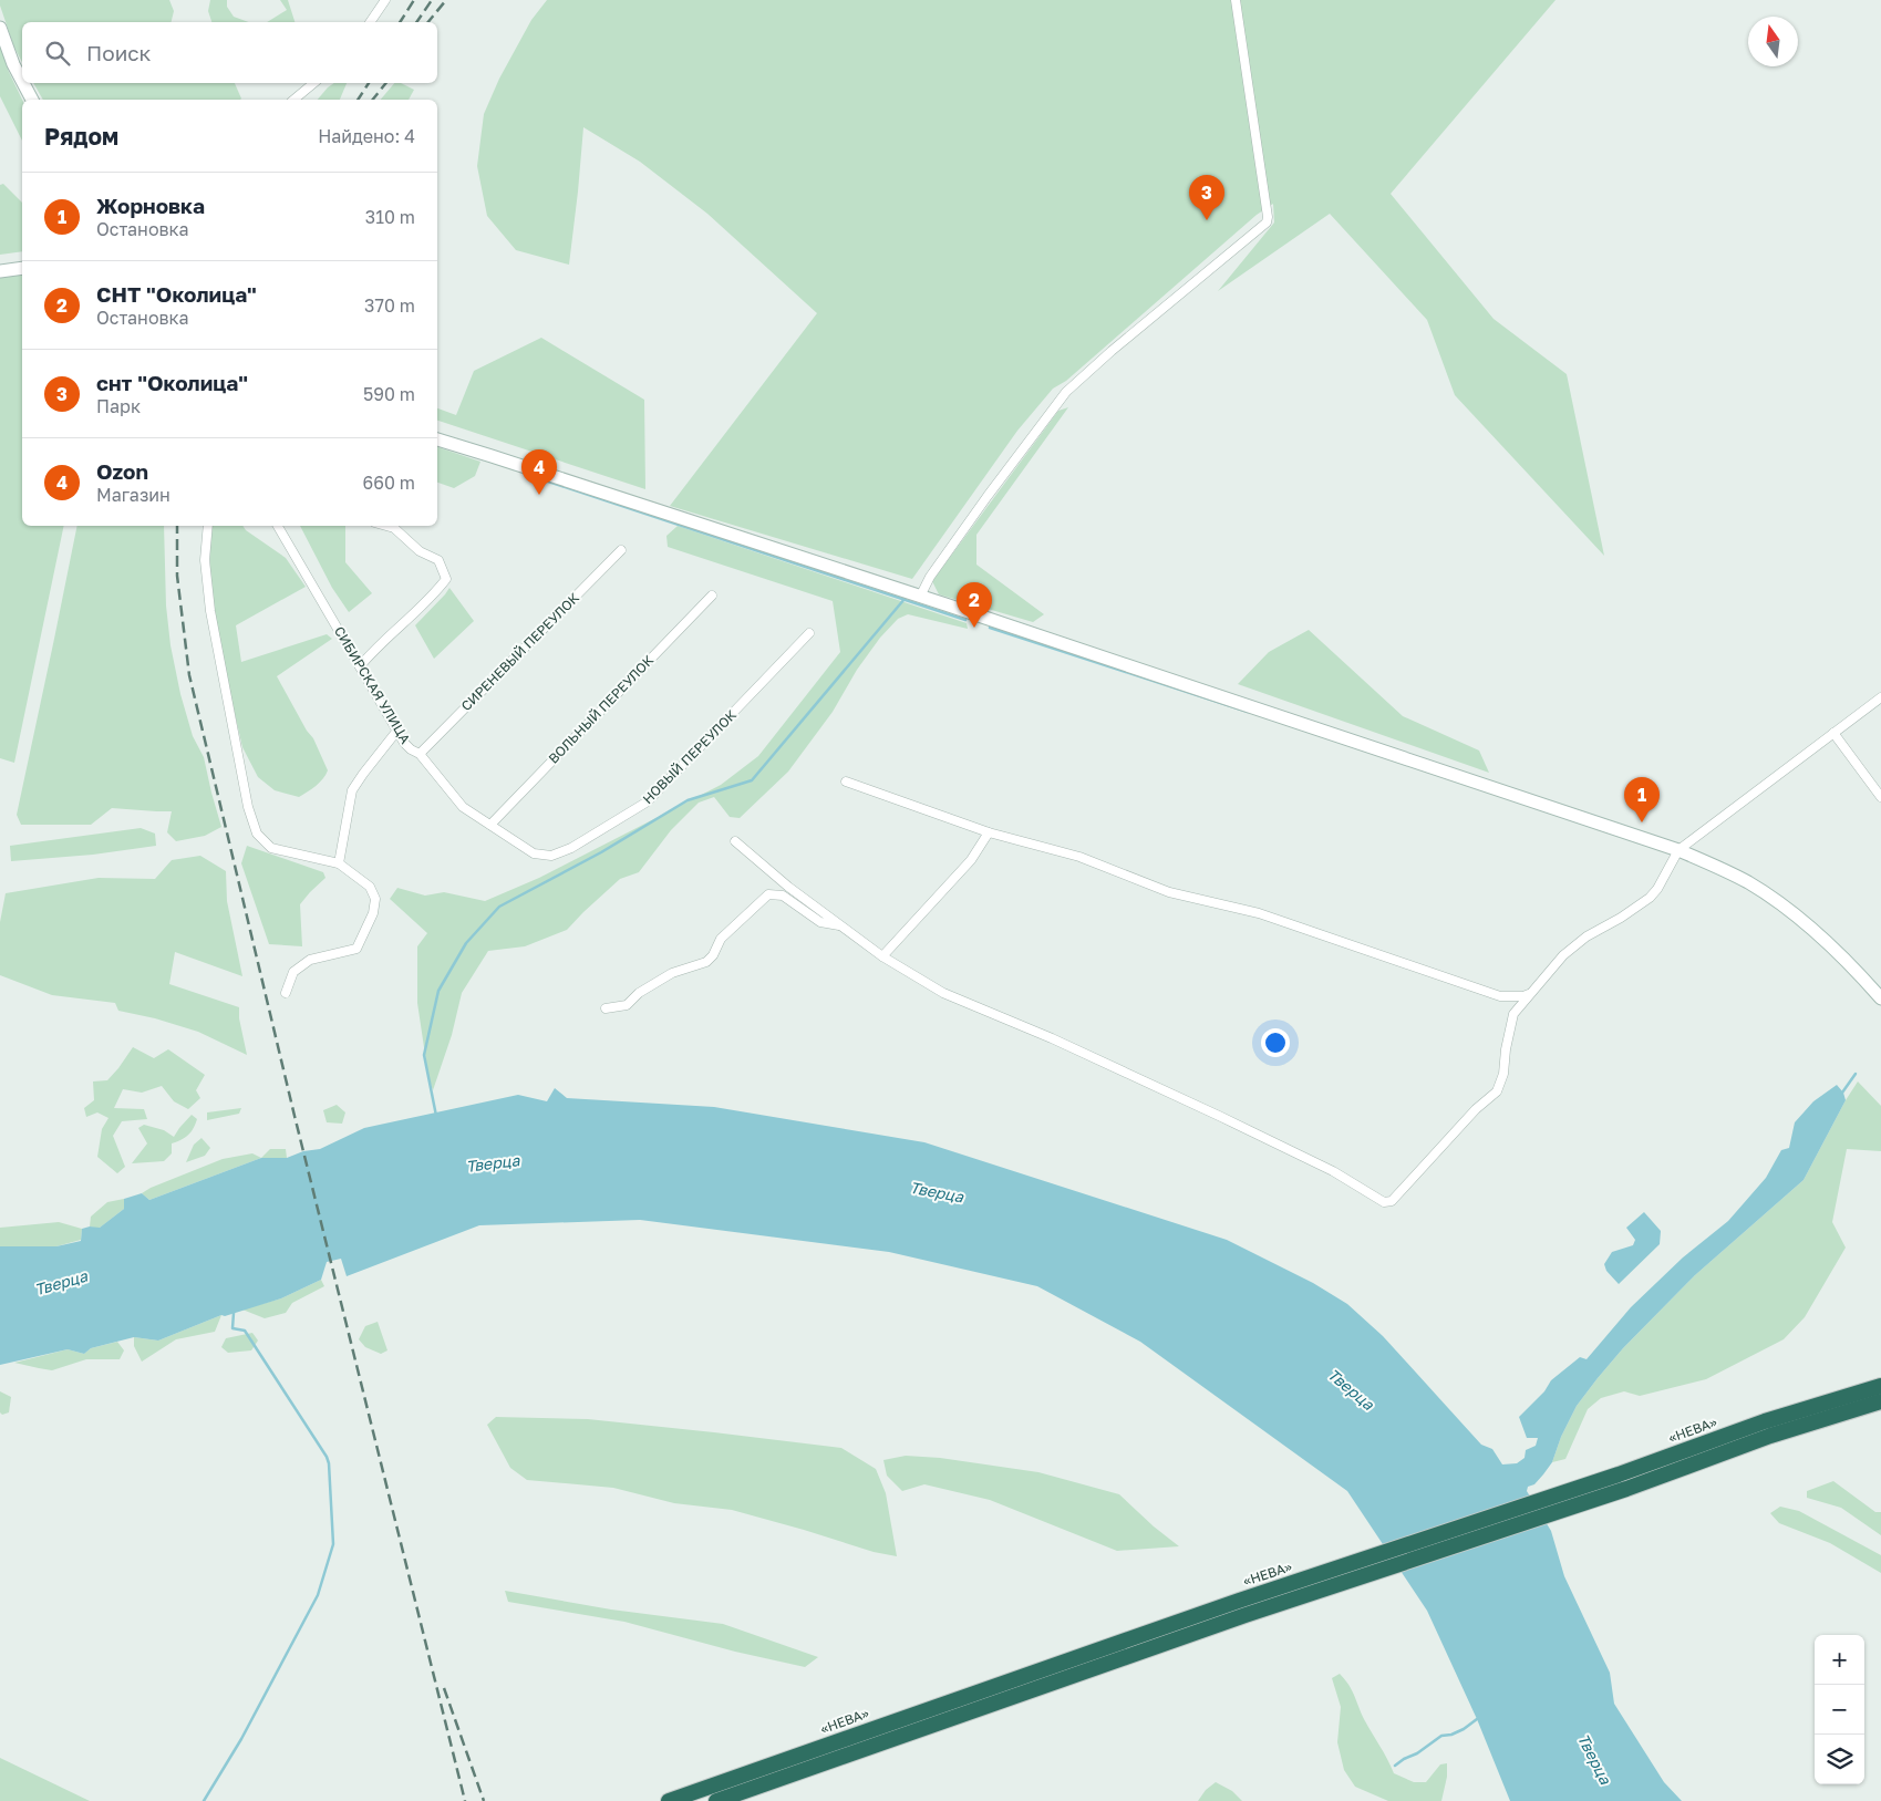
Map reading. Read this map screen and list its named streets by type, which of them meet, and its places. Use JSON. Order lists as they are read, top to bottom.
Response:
{
  "streets": {
    "highway": ["«НЕВА»"],
    "street": [
      "СИРЕНЕВЫЙ ПЕРЕУЛОК",
      "СИБИРСКАЯ УЛИЦА",
      "ВОЛЬНЫЙ ПЕРЕУЛОК",
      "НОВЫЙ ПЕРЕУЛОК"
    ]
  },
  "crossings": [
    ["СИРЕНЕВЫЙ ПЕРЕУЛОК", "СИБИРСКАЯ УЛИЦА"],
    ["СИБИРСКАЯ УЛИЦА", "ВОЛЬНЫЙ ПЕРЕУЛОК"],
    ["СИБИРСКАЯ УЛИЦА", "НОВЫЙ ПЕРЕУЛОК"]
  ],
  "water": ["Тверца"],
  "north": "top",
  "page": {
    "search": "Поиск",
    "heading": ["Рядом", "Найдено: 4"],
    "list": [
      {
        "mark": "1",
        "name": "Жорновка",
        "note": "Остановка",
        "value": "310 m"
      },
      {
        "mark": "2",
        "name": "СНТ \"Околица\"",
        "note": "Остановка",
        "value": "370 m"
      },
      {
        "mark": "3",
        "name": "снт \"Околица\"",
        "note": "Парк",
        "value": "590 m"
      },
      {
        "mark": "4",
        "name": "Ozon",
        "note": "Магазин",
        "value": "660 m"
      }
    ],
    "pins": [
      "3",
      "4",
      "2",
      "1"
    ],
    "map_buttons": ["+", "−"]
  }
}
